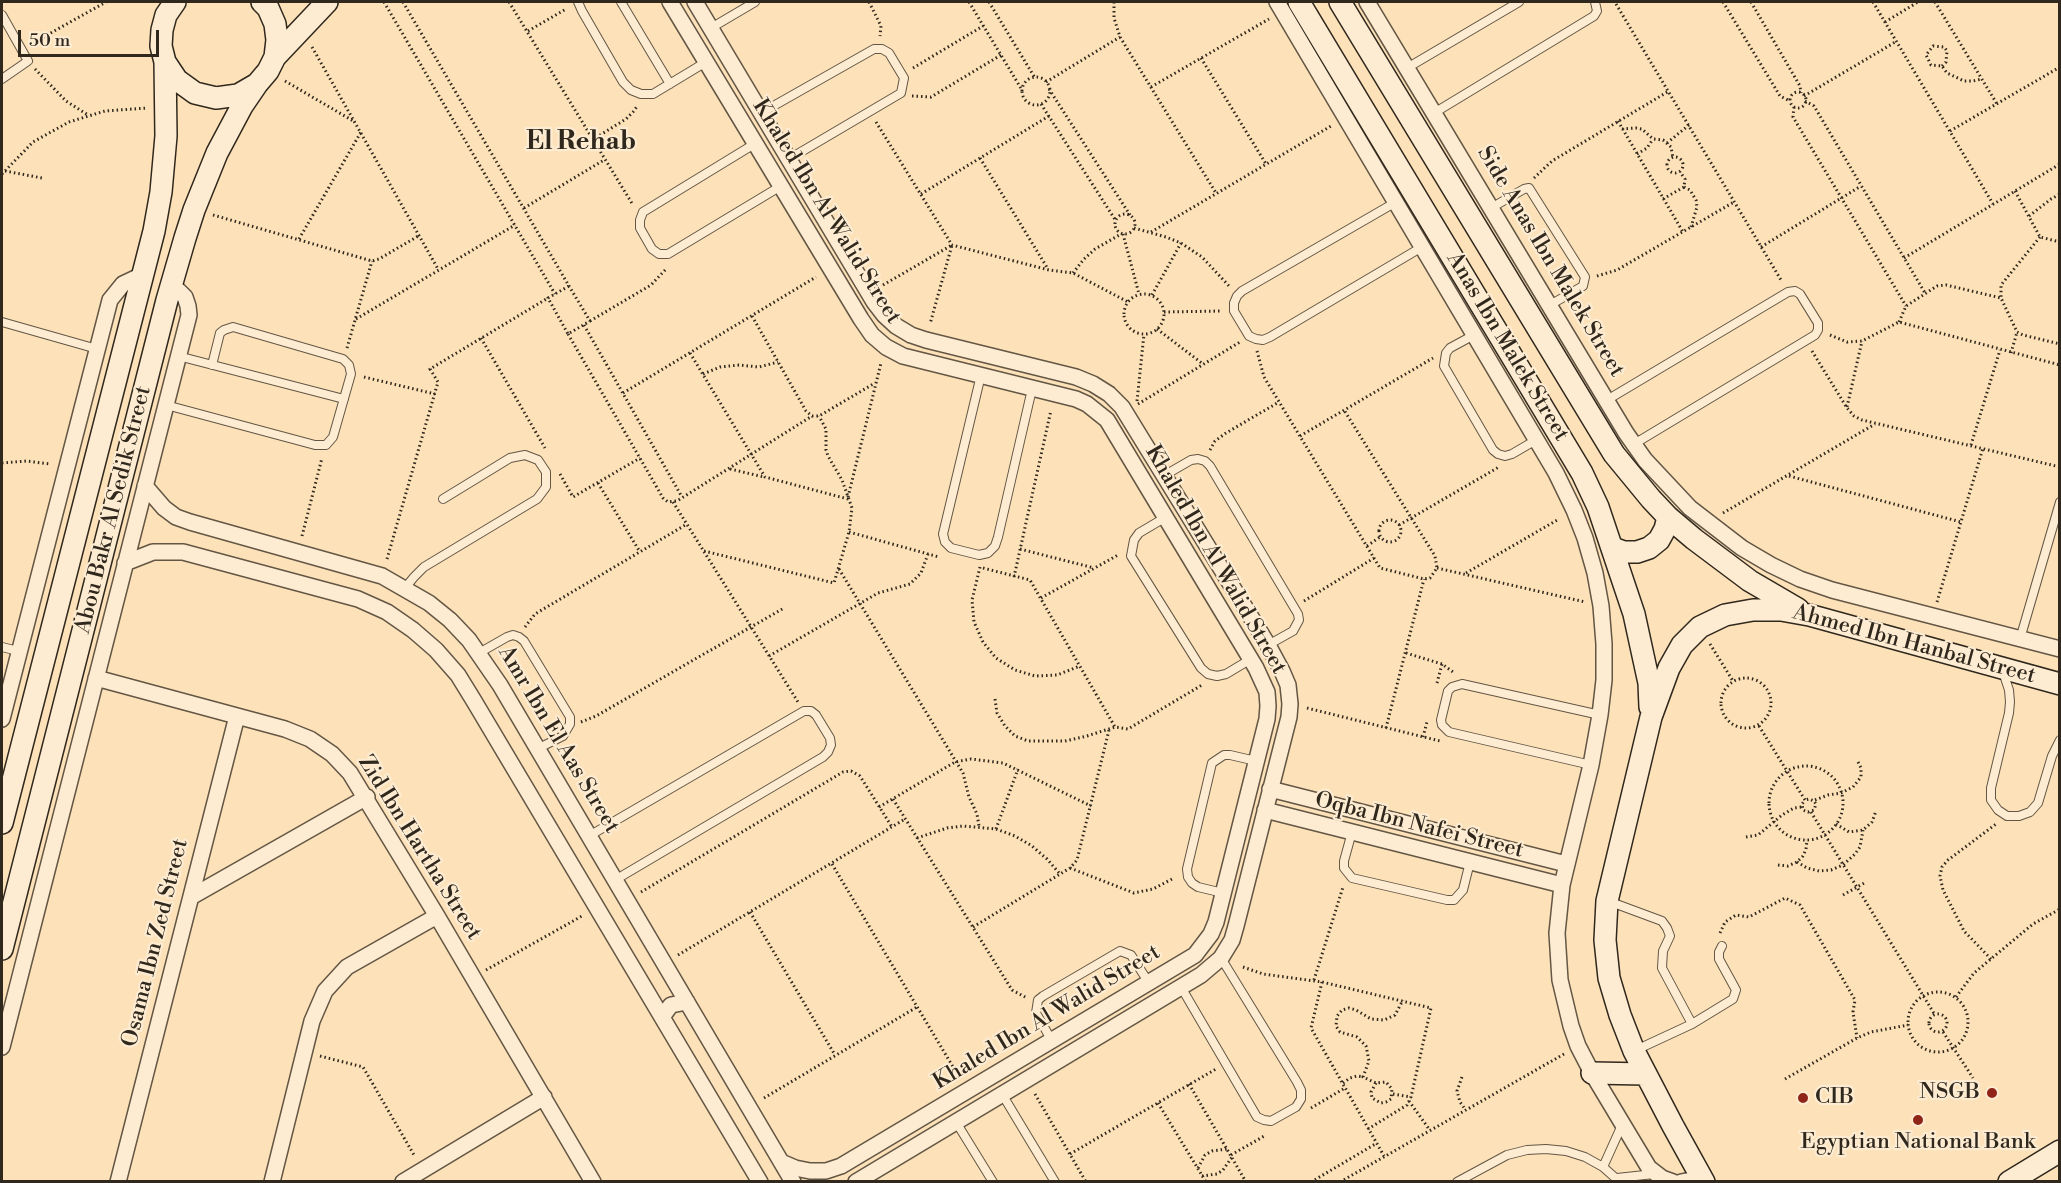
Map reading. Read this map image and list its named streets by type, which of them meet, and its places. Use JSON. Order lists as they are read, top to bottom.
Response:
{
  "streets": {
    "street": [
      "Khaled Ibn Al Walid Street",
      "Side Anas Ibn Malek Street",
      "Anas Ibn Malek Street",
      "Abou Bakr Al Sedik Street",
      "Ahmed Ibn Hanbal Street",
      "Amr Ibn El Aas Street",
      "Oqba Ibn Nafei Street",
      "Zid Ibn Hartha Street",
      "Osama Ibn Zed Street"
    ]
  },
  "crossings": [
    ["Khaled Ibn Al Walid Street", "Amr Ibn El Aas Street"],
    ["Khaled Ibn Al Walid Street", "Oqba Ibn Nafei Street"],
    ["Anas Ibn Malek Street", "Ahmed Ibn Hanbal Street"],
    ["Zid Ibn Hartha Street", "Osama Ibn Zed Street"]
  ],
  "districts": ["El Rehab"],
  "places": ["NSGB", "CIB", "Egyptian National Bank"],
  "scale_bar": "50 m"
}
